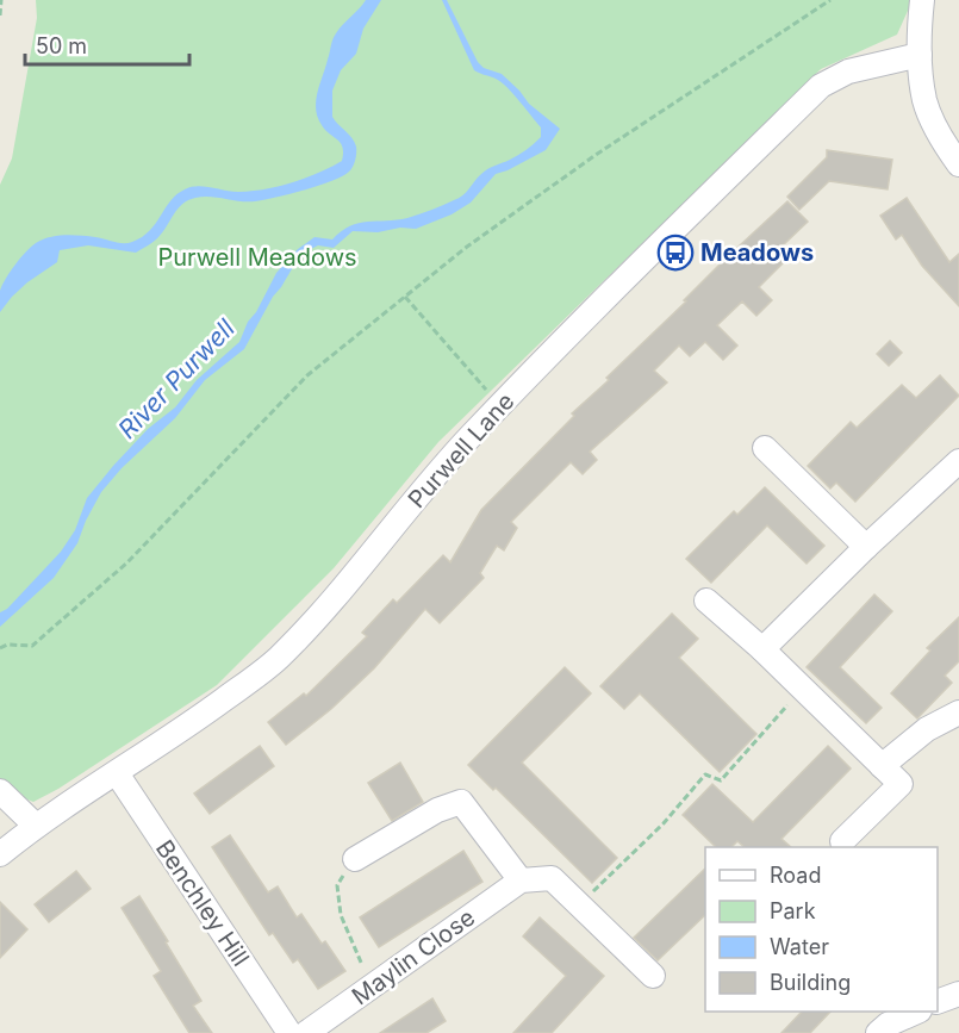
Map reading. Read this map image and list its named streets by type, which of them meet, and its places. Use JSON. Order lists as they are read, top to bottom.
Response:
{
  "streets": {
    "street": ["Purwell Lane", "Benchley Hill", "Maylin Close"]
  },
  "crossings": [
    ["Purwell Lane", "Benchley Hill"]
  ],
  "water": ["River Purwell"],
  "parks": ["Purwell Meadows"],
  "places": {
    "bus stop": ["Meadows"]
  },
  "legend": [
    "Road",
    "Park",
    "Water",
    "Building"
  ],
  "scale_bar": "50 m"
}
